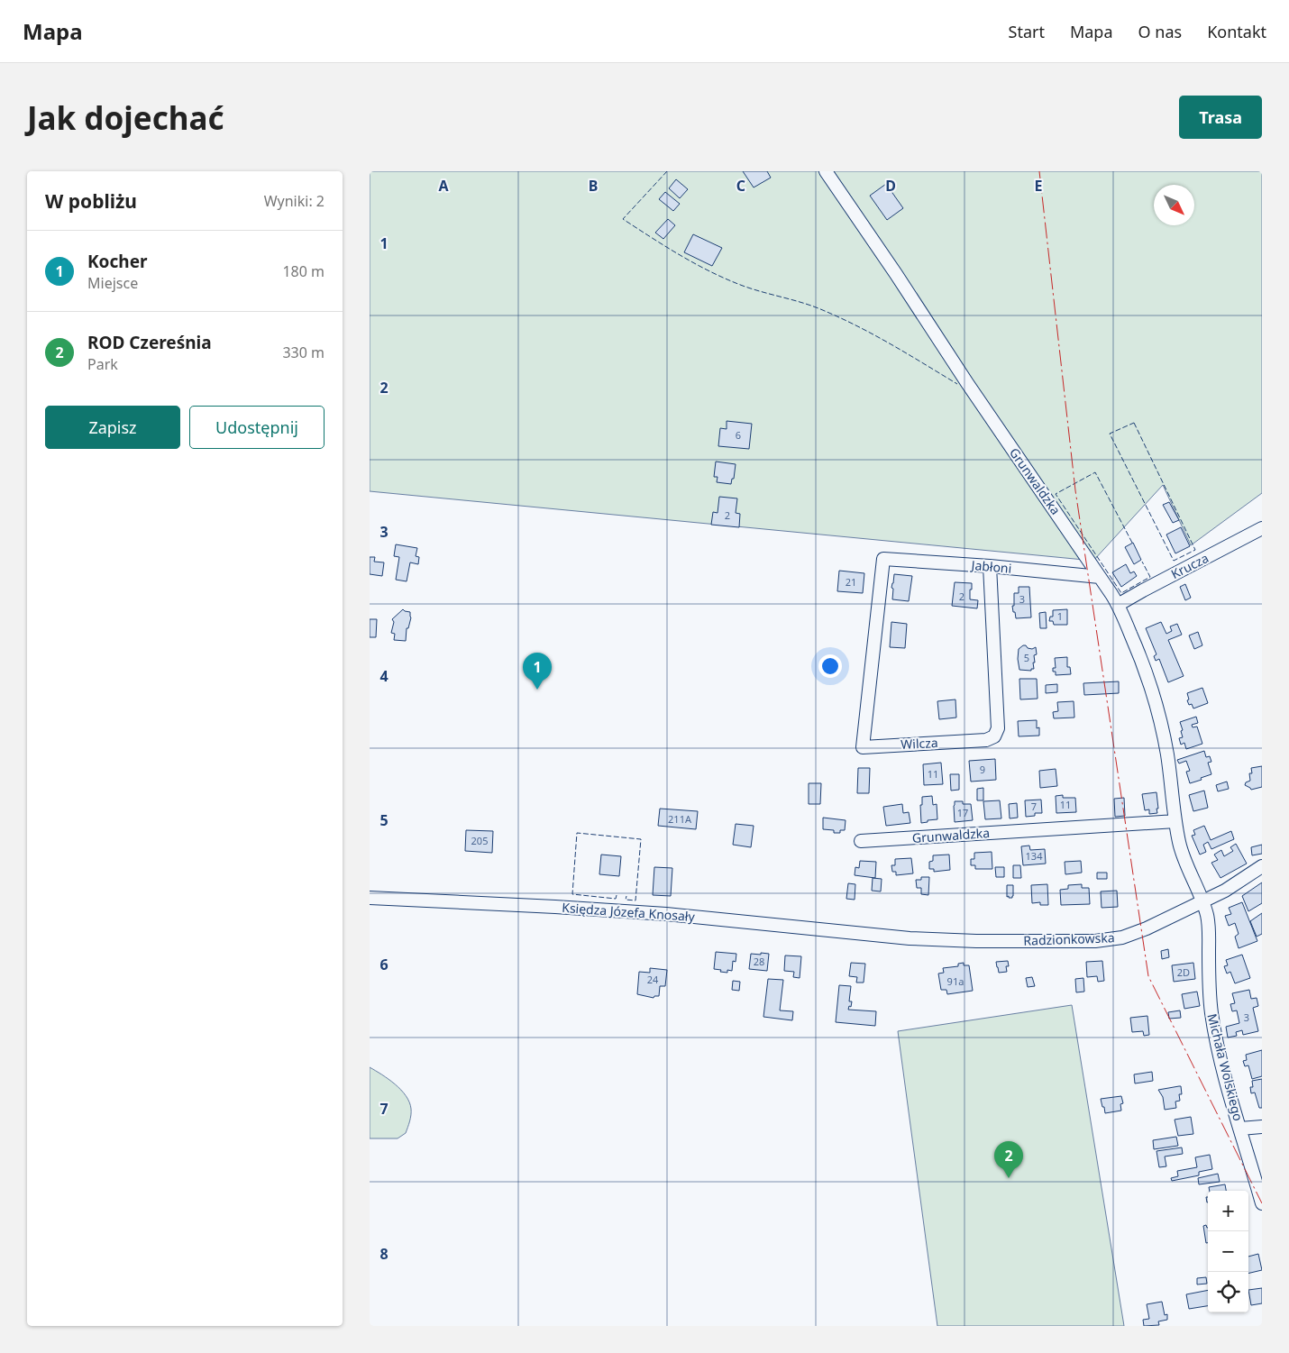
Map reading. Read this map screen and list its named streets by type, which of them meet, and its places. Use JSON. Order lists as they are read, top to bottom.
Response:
{
  "streets": {
    "street": [
      "Grunwaldzka",
      "Krucza",
      "Jabłoni",
      "Wilcza",
      "Księdza Józefa Knosały",
      "Radzionkowska",
      "Michała Wolskiego"
    ]
  },
  "crossings": [
    ["Grunwaldzka", "Krucza"],
    ["Grunwaldzka", "Jabłoni"],
    ["Grunwaldzka", "Radzionkowska"],
    ["Grunwaldzka", "Michała Wolskiego"],
    ["Jabłoni", "Wilcza"],
    ["Księdza Józefa Knosały", "Radzionkowska"],
    ["Radzionkowska", "Michała Wolskiego"]
  ],
  "house_numbers": [
    "6",
    "2",
    "21",
    "2",
    "3",
    "1",
    "5",
    "9",
    "11",
    "11",
    "7",
    "17",
    "211A",
    "205",
    "134",
    "28",
    "2D",
    "24",
    "91a",
    "3"
  ],
  "north": "bottom right",
  "page": {
    "header": "Mapa",
    "nav": [
      "Start",
      "Mapa",
      "O nas",
      "Kontakt"
    ],
    "buttons": [
      "Trasa",
      ["Zapisz", "Udostępnij"]
    ],
    "title": "Jak dojechać",
    "heading": ["W pobliżu", "Wyniki: 2"],
    "list": [
      {
        "mark": "1",
        "name": "Kocher",
        "note": "Miejsce",
        "value": "180 m"
      },
      {
        "mark": "2",
        "name": "ROD Czereśnia",
        "note": "Park",
        "value": "330 m"
      }
    ],
    "pins": ["1", "2"],
    "map_buttons": ["+", "−"]
  },
  "grid": {
    "columns": [
      "A",
      "B",
      "C",
      "D",
      "E"
    ],
    "rows": [
      "1",
      "2",
      "3",
      "4",
      "5",
      "6",
      "7",
      "8"
    ]
  }
}
